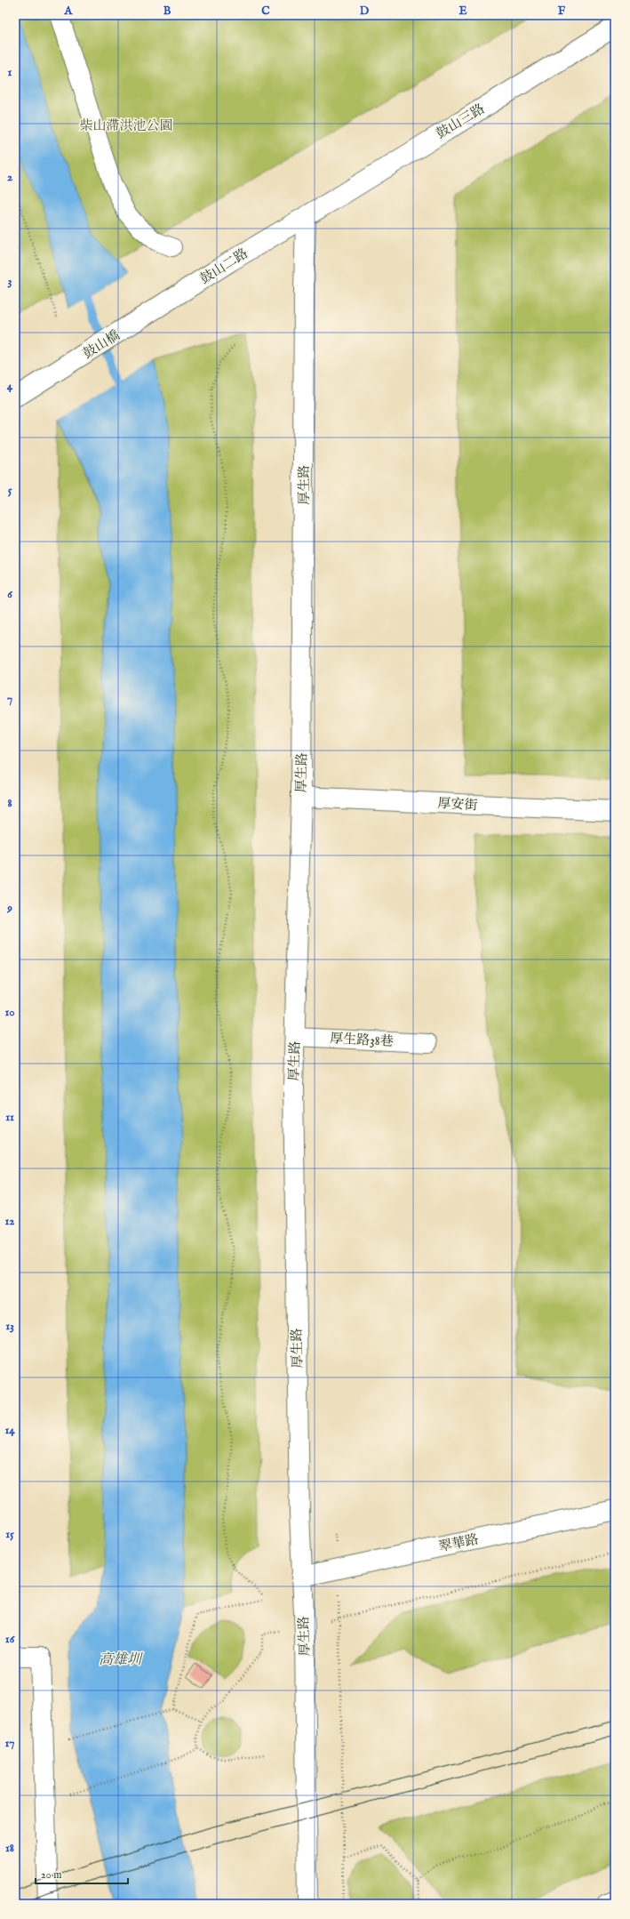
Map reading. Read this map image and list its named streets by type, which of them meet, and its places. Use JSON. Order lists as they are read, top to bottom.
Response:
{
  "streets": {
    "street": [
      "鼓山三路",
      "鼓山二路",
      "鼓山橋",
      "厚生路",
      "厚安街",
      "翠華路"
    ],
    "lane": ["厚生路38巷"]
  },
  "crossings": [
    ["鼓山三路", "鼓山二路"],
    ["鼓山三路", "厚生路"],
    ["鼓山二路", "鼓山橋"],
    ["鼓山二路", "厚生路"],
    ["厚生路", "厚安街"],
    ["厚生路", "厚生路38巷"],
    ["厚生路", "翠華路"]
  ],
  "water": ["高雄圳"],
  "parks": ["柴山滯洪池公園"],
  "scale_bar": "20 m",
  "grid": {
    "columns": [
      "A",
      "B",
      "C",
      "D",
      "E",
      "F"
    ],
    "rows": [
      "1",
      "2",
      "3",
      "4",
      "5",
      "6",
      "7",
      "8",
      "9",
      "10",
      "11",
      "12",
      "13",
      "14",
      "15",
      "16",
      "17",
      "18"
    ]
  }
}
